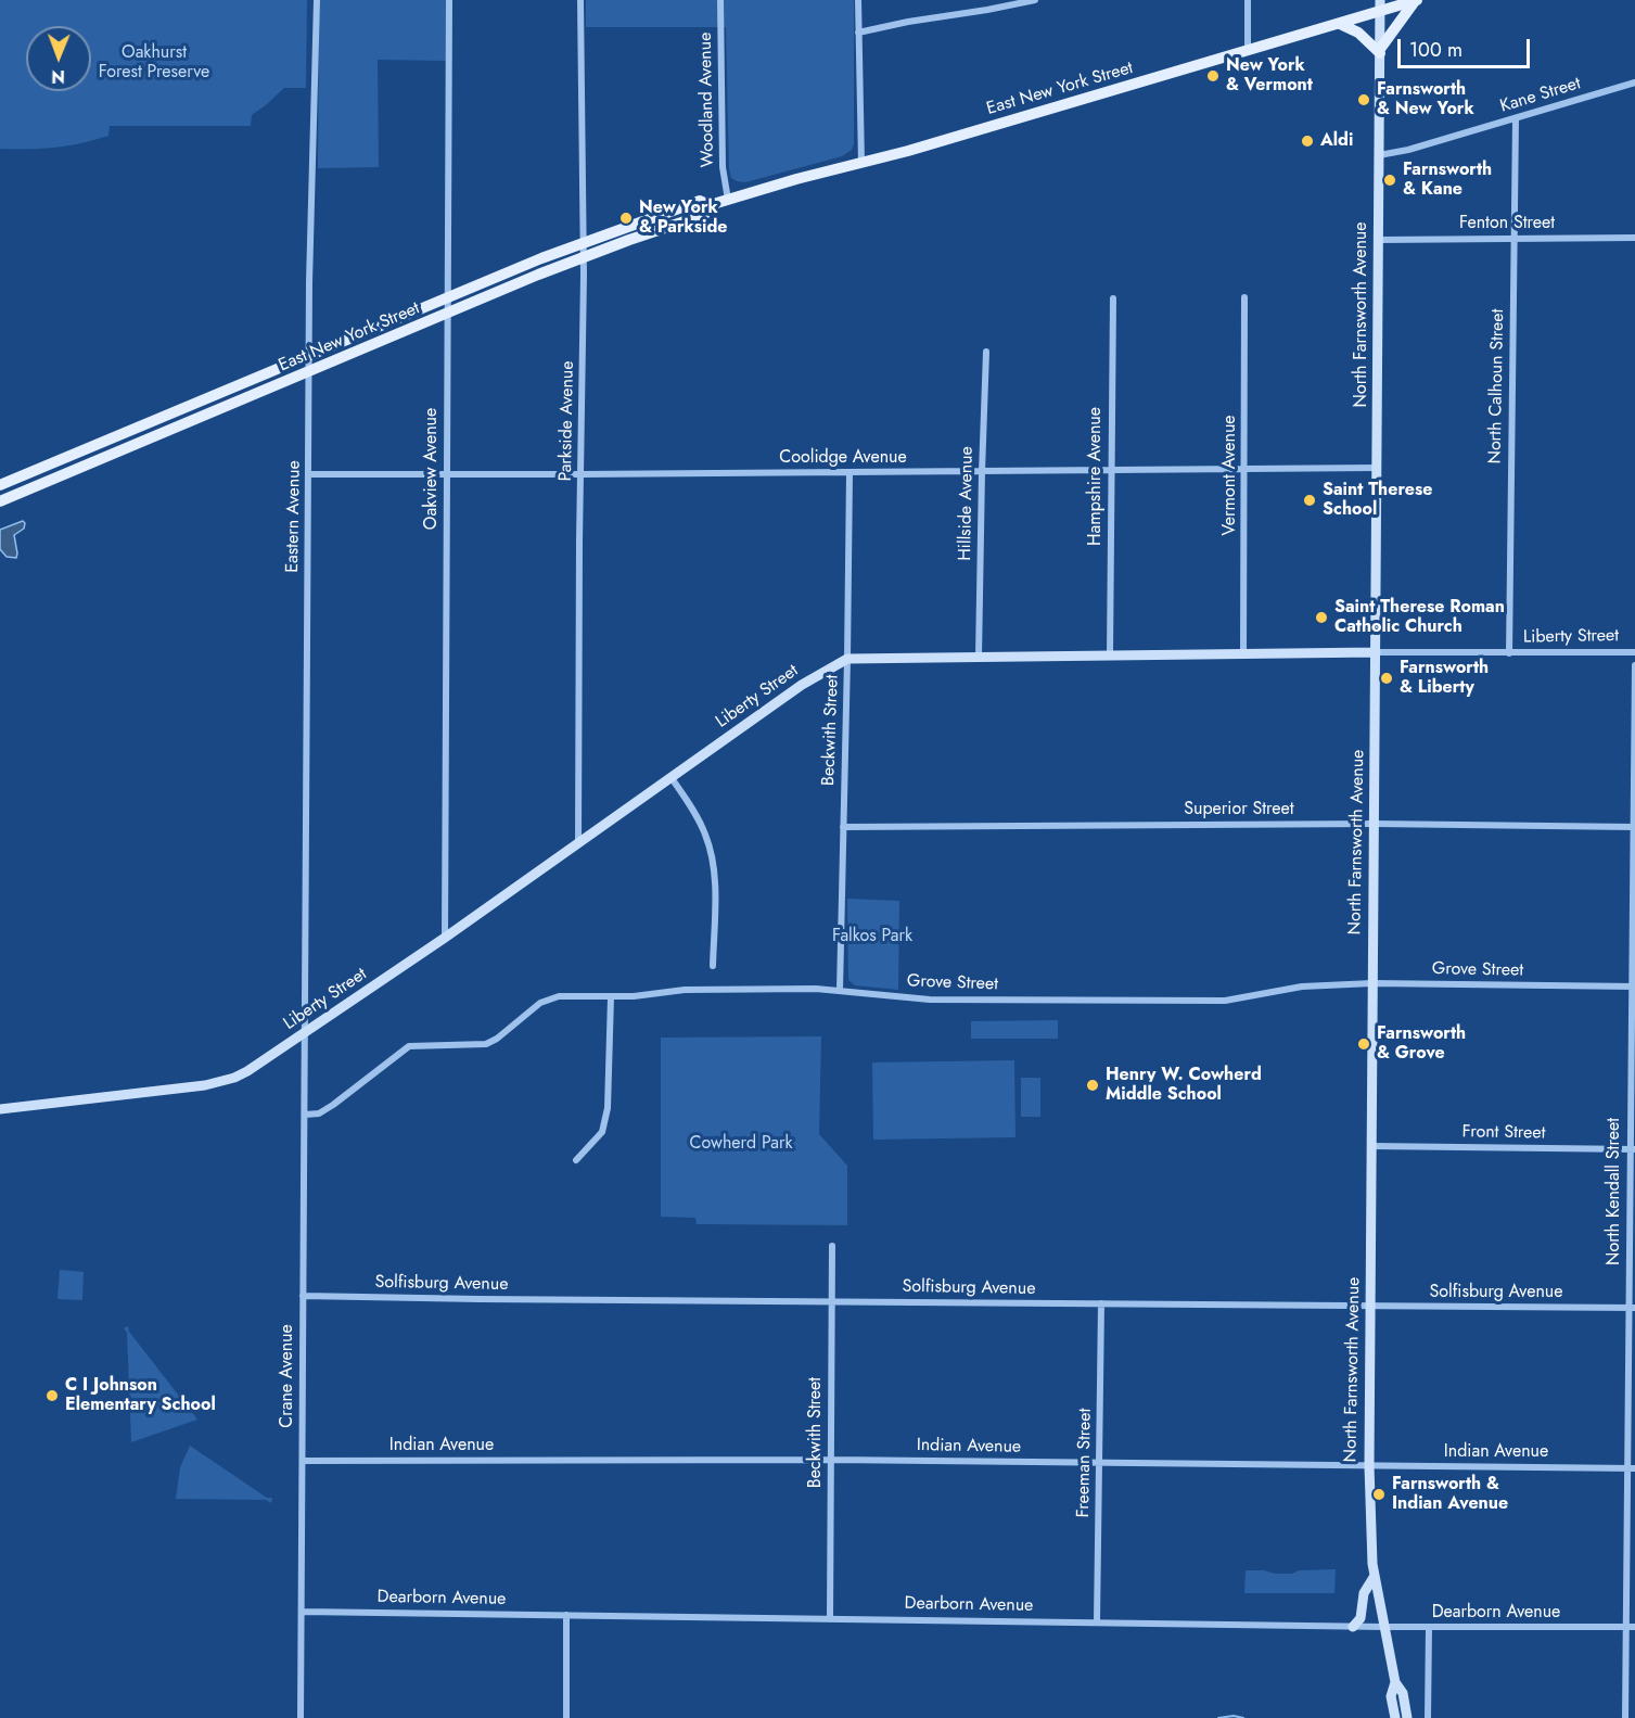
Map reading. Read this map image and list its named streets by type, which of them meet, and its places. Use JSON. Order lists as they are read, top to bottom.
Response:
{
  "streets": {
    "main road": ["East New York Street", "North Farnsworth Avenue", "Liberty Street"],
    "street": [
      "Kane Street",
      "Woodland Avenue",
      "Fenton Street",
      "North Calhoun Street",
      "Parkside Avenue",
      "Coolidge Avenue",
      "Oakview Avenue",
      "Vermont Avenue",
      "Hampshire Avenue",
      "Hillside Avenue",
      "Eastern Avenue",
      "Beckwith Street",
      "Superior Street",
      "Grove Street",
      "Front Street",
      "North Kendall Street",
      "Solfisburg Avenue",
      "Crane Avenue",
      "Indian Avenue",
      "Freeman Street",
      "Dearborn Avenue"
    ]
  },
  "crossings": [
    ["East New York Street", "Woodland Avenue"],
    ["East New York Street", "North Farnsworth Avenue"],
    ["East New York Street", "Parkside Avenue"],
    ["East New York Street", "Oakview Avenue"],
    ["East New York Street", "Eastern Avenue"],
    ["Kane Street", "North Farnsworth Avenue"],
    ["Kane Street", "North Calhoun Street"],
    ["Fenton Street", "North Farnsworth Avenue"],
    ["Fenton Street", "North Calhoun Street"],
    ["North Farnsworth Avenue", "Coolidge Avenue"],
    ["North Farnsworth Avenue", "Liberty Street"],
    ["North Farnsworth Avenue", "Superior Street"],
    ["North Farnsworth Avenue", "Grove Street"],
    ["North Farnsworth Avenue", "Front Street"],
    ["North Farnsworth Avenue", "Solfisburg Avenue"],
    ["North Farnsworth Avenue", "Indian Avenue"],
    ["North Farnsworth Avenue", "Dearborn Avenue"],
    ["North Calhoun Street", "Liberty Street"],
    ["Parkside Avenue", "Coolidge Avenue"],
    ["Parkside Avenue", "Liberty Street"],
    ["Coolidge Avenue", "Oakview Avenue"],
    ["Coolidge Avenue", "Vermont Avenue"],
    ["Coolidge Avenue", "Hampshire Avenue"],
    ["Coolidge Avenue", "Hillside Avenue"],
    ["Coolidge Avenue", "Eastern Avenue"],
    ["Coolidge Avenue", "Beckwith Street"],
    ["Oakview Avenue", "Liberty Street"],
    ["Vermont Avenue", "Liberty Street"],
    ["Hampshire Avenue", "Liberty Street"],
    ["Hillside Avenue", "Liberty Street"],
    ["Eastern Avenue", "Liberty Street"],
    ["Eastern Avenue", "Crane Avenue"],
    ["Liberty Street", "Beckwith Street"],
    ["Liberty Street", "Crane Avenue"],
    ["Beckwith Street", "Superior Street"],
    ["Beckwith Street", "Grove Street"],
    ["Beckwith Street", "Solfisburg Avenue"],
    ["Beckwith Street", "Indian Avenue"],
    ["Beckwith Street", "Dearborn Avenue"],
    ["Superior Street", "North Kendall Street"],
    ["Grove Street", "North Kendall Street"],
    ["Grove Street", "Crane Avenue"],
    ["Front Street", "North Kendall Street"],
    ["North Kendall Street", "Solfisburg Avenue"],
    ["North Kendall Street", "Indian Avenue"],
    ["North Kendall Street", "Dearborn Avenue"],
    ["Solfisburg Avenue", "Crane Avenue"],
    ["Solfisburg Avenue", "Freeman Street"],
    ["Crane Avenue", "Indian Avenue"],
    ["Crane Avenue", "Dearborn Avenue"],
    ["Indian Avenue", "Freeman Street"],
    ["Freeman Street", "Dearborn Avenue"]
  ],
  "parks": ["Oakhurst Forest Preserve", "Falkos Park", "Cowherd Park"],
  "places": [
    "New York & Vermont",
    "Farnsworth & New York",
    "Aldi",
    "Farnsworth & Kane",
    "New York & Parkside",
    "Saint Therese School",
    "Saint Therese Roman Catholic Church",
    "Farnsworth & Liberty",
    "Farnsworth & Grove",
    "Henry W. Cowherd Middle School",
    "C I Johnson Elementary School",
    "Farnsworth & Indian Avenue"
  ],
  "scale_bar": "100 m",
  "north": "bottom"
}
